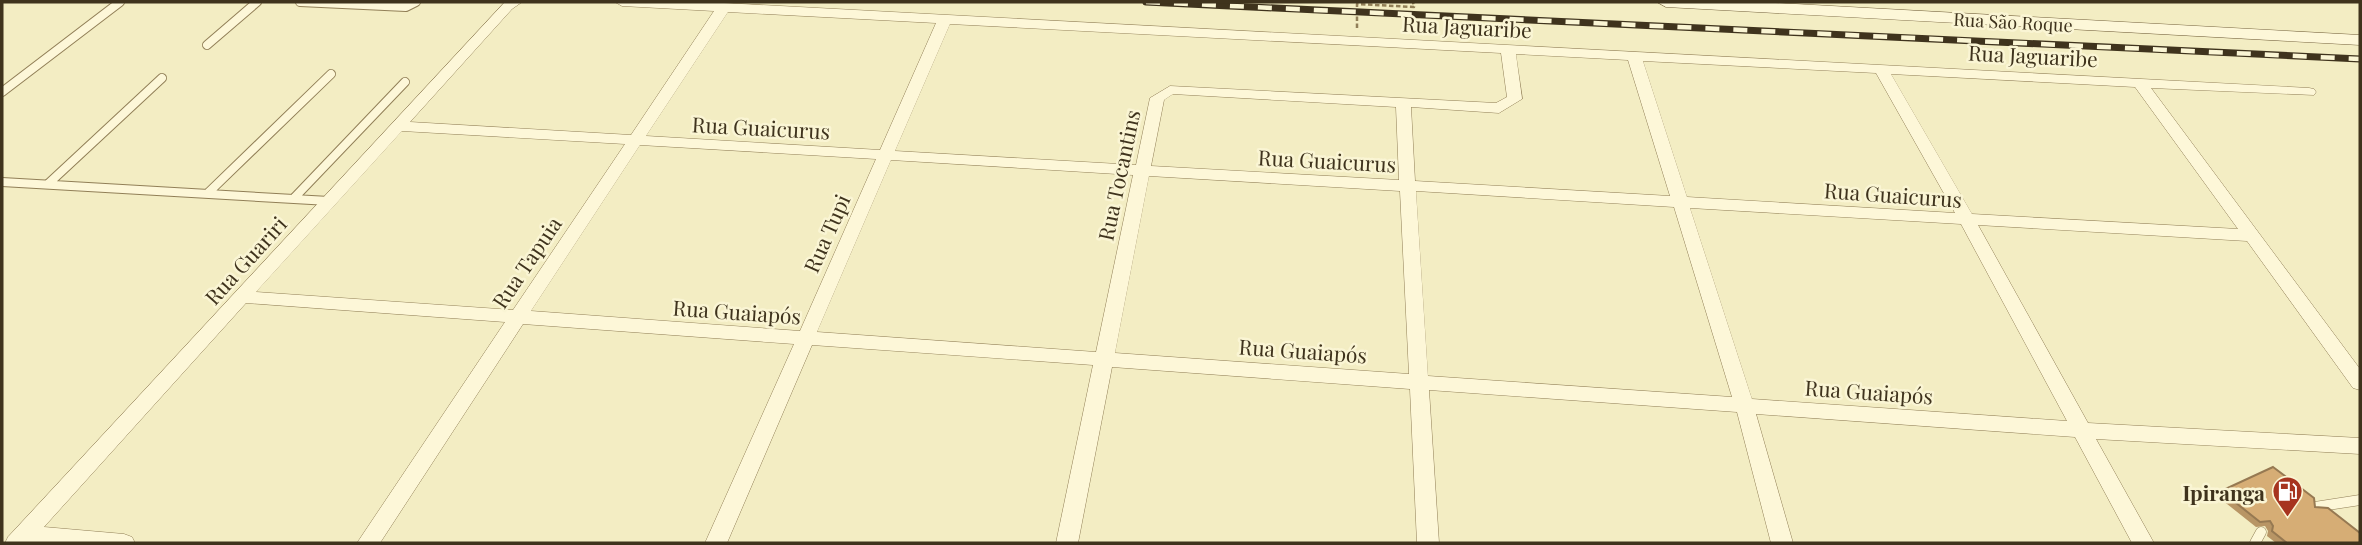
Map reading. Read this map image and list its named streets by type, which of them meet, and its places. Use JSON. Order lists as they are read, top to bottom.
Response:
{
  "streets": {
    "street": [
      "Rua São Roque",
      "Rua Jaguaribe",
      "Rua Guaicurus",
      "Rua Tocantins",
      "Rua Tupi",
      "Rua Guariri",
      "Rua Tapuia",
      "Rua Guaiapós"
    ]
  },
  "crossings": [
    ["Rua Jaguaribe", "Rua Tocantins"],
    ["Rua Jaguaribe", "Rua Tupi"],
    ["Rua Jaguaribe", "Rua Tapuia"],
    ["Rua Guaicurus", "Rua Tocantins"],
    ["Rua Guaicurus", "Rua Tupi"],
    ["Rua Guaicurus", "Rua Guariri"],
    ["Rua Guaicurus", "Rua Tapuia"],
    ["Rua Tocantins", "Rua Guaiapós"],
    ["Rua Tupi", "Rua Guaiapós"],
    ["Rua Guariri", "Rua Guaiapós"],
    ["Rua Tapuia", "Rua Guaiapós"]
  ],
  "places": {
    "fuel station": ["Ipiranga"]
  }
}
